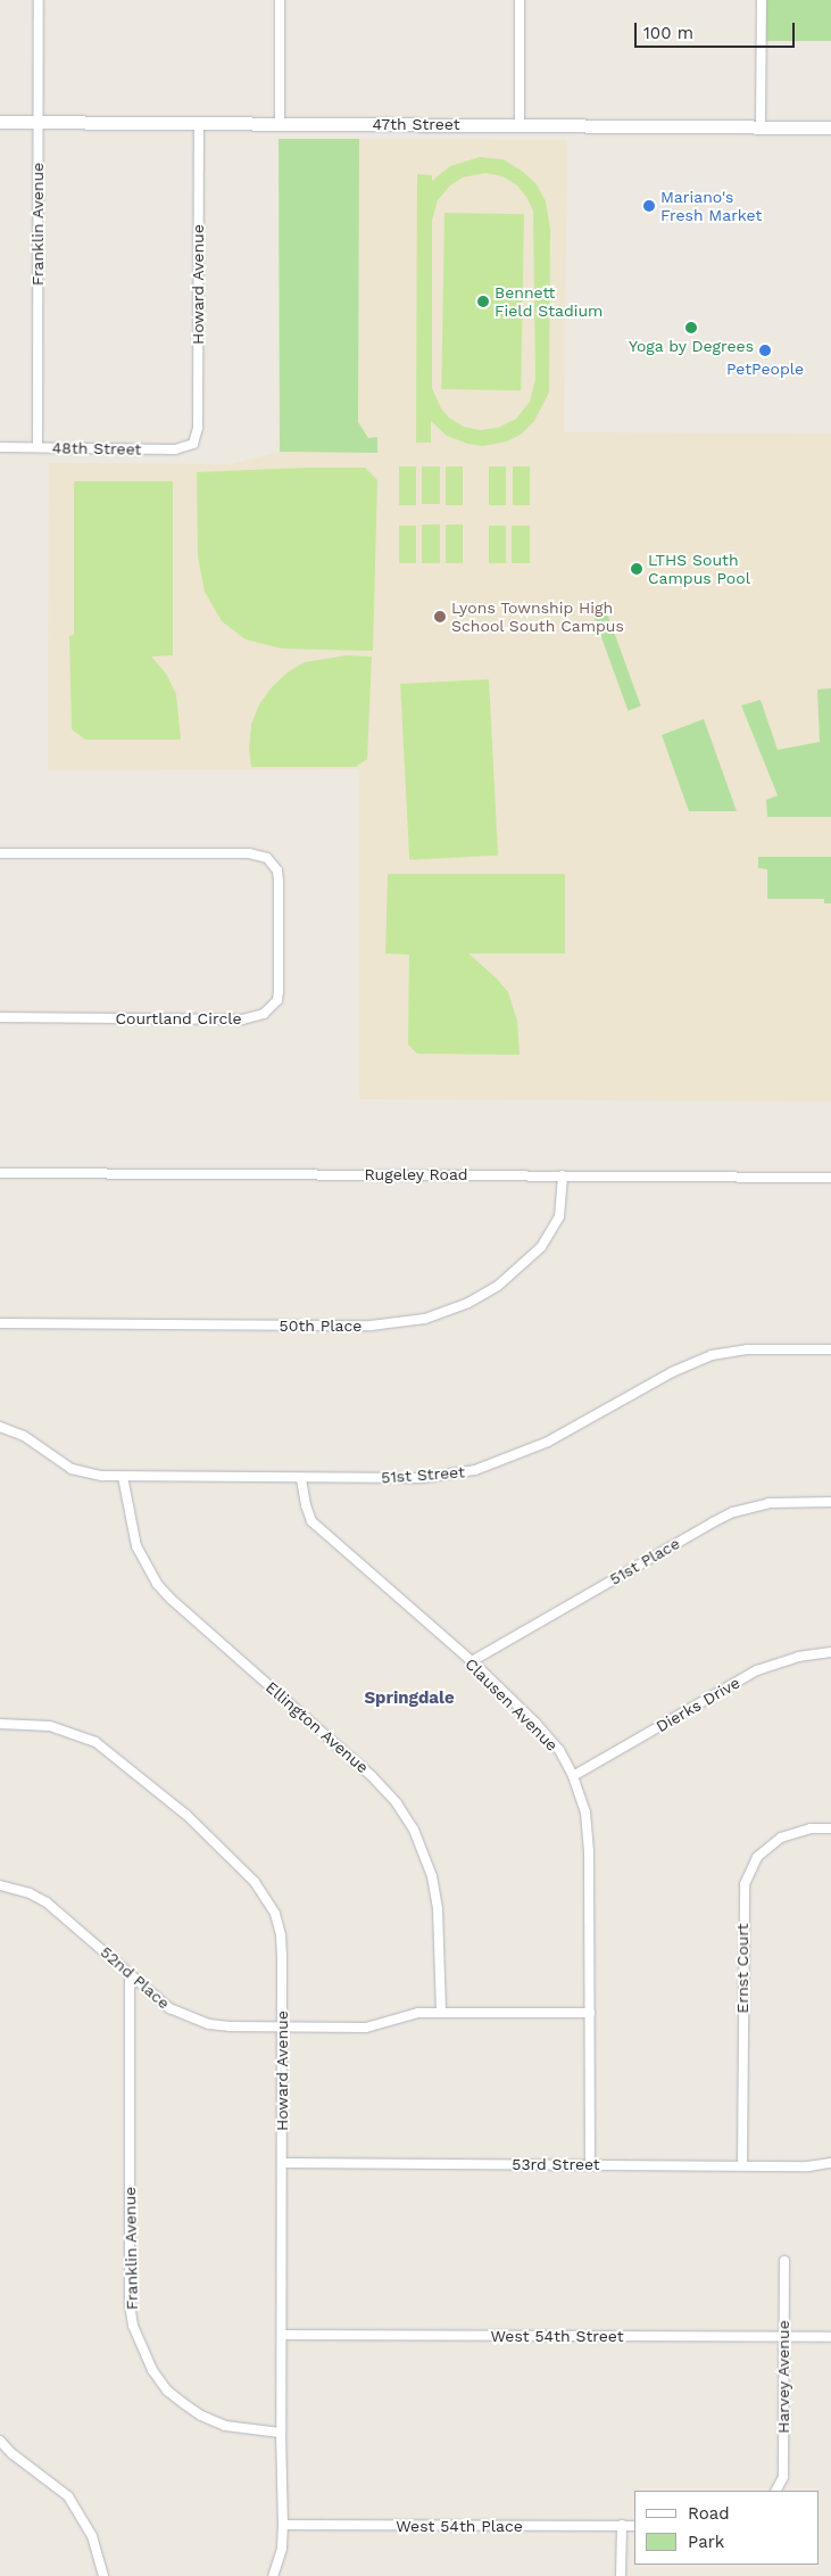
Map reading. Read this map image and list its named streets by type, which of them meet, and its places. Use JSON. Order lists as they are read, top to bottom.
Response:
{
  "streets": {
    "main road": ["47th Street"],
    "street": [
      "Franklin Avenue",
      "Howard Avenue",
      "48th Street",
      "Courtland Circle",
      "Rugeley Road",
      "50th Place",
      "51st Street",
      "51st Place",
      "Clausen Avenue",
      "Dierks Drive",
      "Ellington Avenue",
      "Ernst Court",
      "52nd Place",
      "53rd Street",
      "West 54th Street",
      "Harvey Avenue",
      "West 54th Place"
    ]
  },
  "crossings": [
    ["47th Street", "Franklin Avenue"],
    ["47th Street", "Howard Avenue"],
    ["Franklin Avenue", "Howard Avenue"],
    ["Franklin Avenue", "48th Street"],
    ["Franklin Avenue", "52nd Place"],
    ["Howard Avenue", "48th Street"],
    ["Howard Avenue", "52nd Place"],
    ["Howard Avenue", "53rd Street"],
    ["Howard Avenue", "West 54th Street"],
    ["Howard Avenue", "West 54th Place"],
    ["Rugeley Road", "50th Place"],
    ["51st Street", "Clausen Avenue"],
    ["51st Street", "Ellington Avenue"],
    ["51st Place", "Clausen Avenue"],
    ["Clausen Avenue", "Dierks Drive"],
    ["Clausen Avenue", "52nd Place"],
    ["Clausen Avenue", "53rd Street"],
    ["Ellington Avenue", "52nd Place"],
    ["Ernst Court", "53rd Street"],
    ["West 54th Street", "Harvey Avenue"]
  ],
  "districts": ["Springdale"],
  "places": [
    "Mariano's Fresh Market",
    "Bennett Field Stadium",
    "Yoga by Degrees",
    "PetPeople",
    "LTHS South Campus Pool",
    "Lyons Township High School South Campus"
  ],
  "legend": ["Road", "Park"],
  "scale_bar": "100 m"
}
